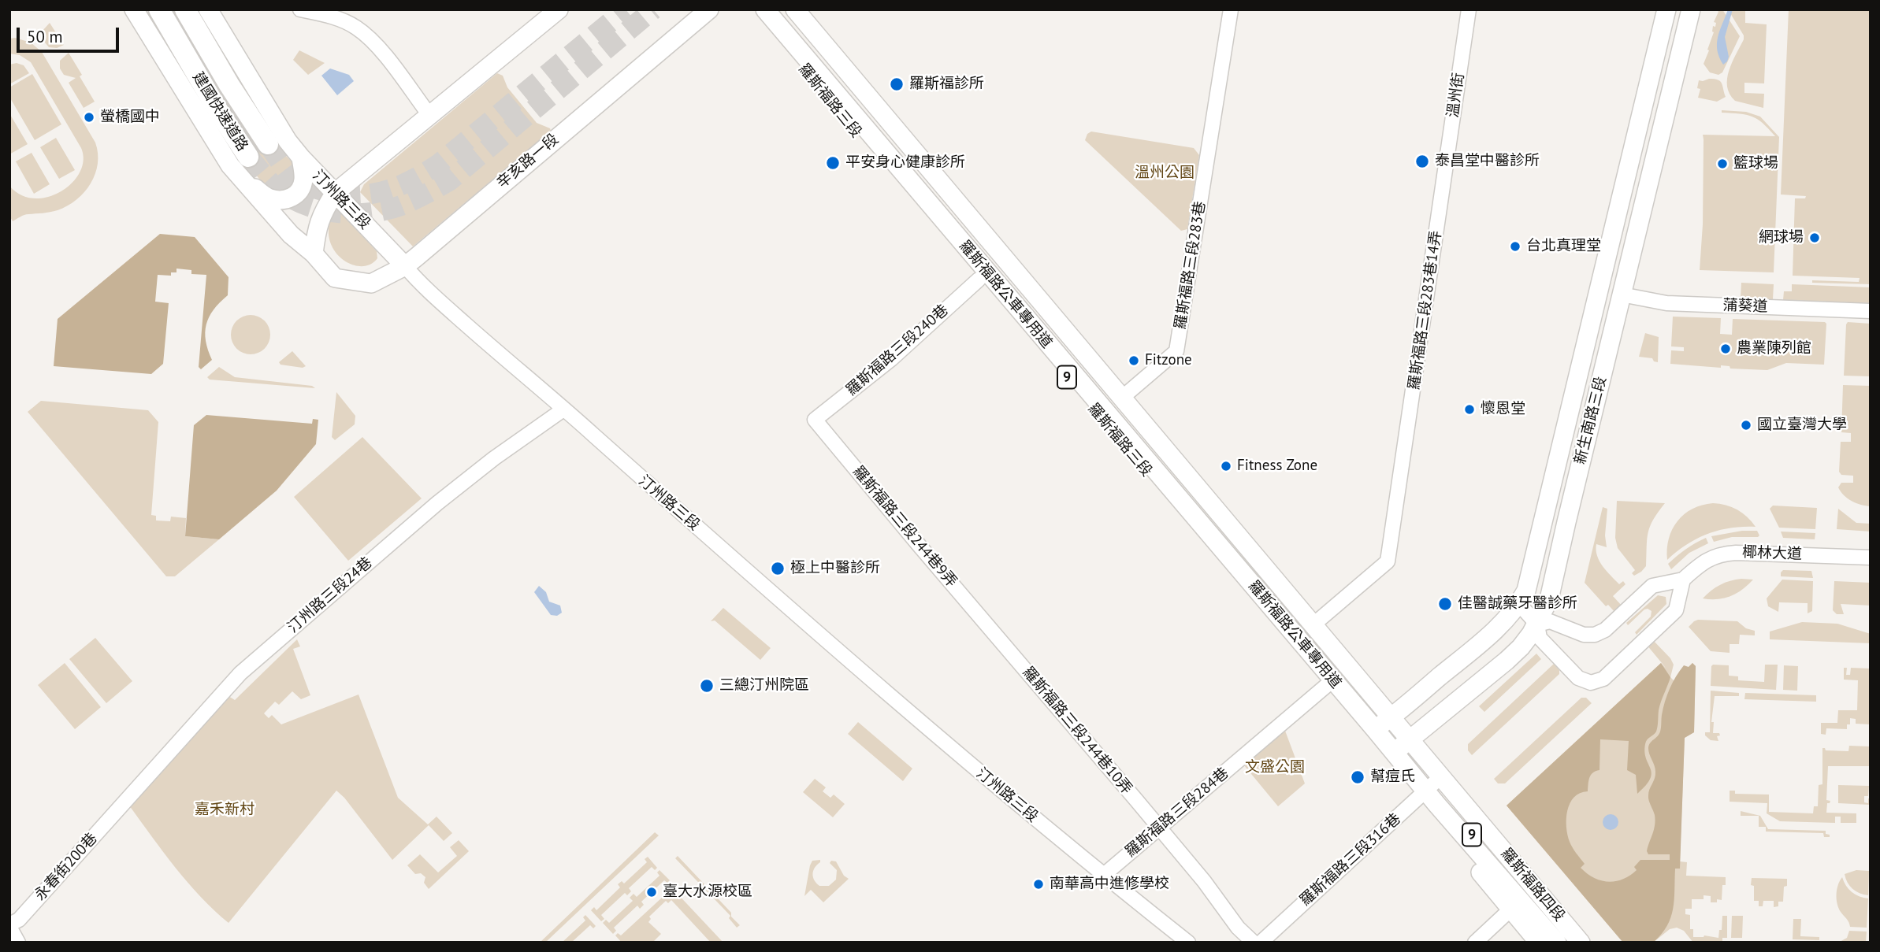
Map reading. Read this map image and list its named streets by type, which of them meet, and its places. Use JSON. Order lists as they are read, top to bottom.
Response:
{
  "streets": {
    "highway": ["建國快速道路"],
    "main road": [
      "羅斯福路三段",
      "辛亥路一段",
      "汀州路三段",
      "羅斯福路公車專用道",
      "9",
      "新生南路三段",
      "羅斯福路四段"
    ],
    "street": [
      "溫州街",
      "羅斯福路三段283巷",
      "蒲葵道",
      "羅斯福路三段283巷14弄",
      "羅斯福路三段240巷",
      "羅斯福路三段244巷9弄",
      "椰林大道",
      "汀州路三段24巷",
      "羅斯福路三段244巷10弄",
      "羅斯福路三段284巷",
      "羅斯福路三段316巷",
      "永春街200巷"
    ]
  },
  "crossings": [
    ["溫州街", "羅斯福路三段283巷14弄"],
    ["羅斯福路三段", "羅斯福路三段283巷"],
    ["羅斯福路三段", "羅斯福路公車專用道"],
    ["羅斯福路三段", "羅斯福路三段283巷14弄"],
    ["羅斯福路三段", "羅斯福路三段240巷"],
    ["羅斯福路三段", "9"],
    ["羅斯福路三段", "新生南路三段"],
    ["羅斯福路三段", "羅斯福路三段284巷"],
    ["羅斯福路三段", "羅斯福路三段316巷"],
    ["羅斯福路三段", "羅斯福路四段"],
    ["辛亥路一段", "汀州路三段"],
    ["汀州路三段", "汀州路三段24巷"],
    ["汀州路三段", "羅斯福路三段284巷"],
    ["羅斯福路公車專用道", "新生南路三段"],
    ["蒲葵道", "新生南路三段"],
    ["羅斯福路三段240巷", "羅斯福路三段244巷9弄"],
    ["9", "新生南路三段"],
    ["9", "羅斯福路三段316巷"],
    ["9", "羅斯福路四段"],
    ["羅斯福路三段244巷9弄", "羅斯福路三段244巷10弄"],
    ["汀州路三段24巷", "永春街200巷"],
    ["羅斯福路三段244巷10弄", "羅斯福路三段284巷"],
    ["羅斯福路三段316巷", "羅斯福路四段"]
  ],
  "parks": ["溫州公園", "文盛公園", "嘉禾新村"],
  "places": [
    "羅斯福診所",
    "螢橋國中",
    "泰昌堂中醫診所",
    "平安身心健康診所",
    "籃球場",
    "網球場",
    "台北真理堂",
    "農業陳列館",
    "Fitzone",
    "懷恩堂",
    "國立臺灣大學",
    "Fitness Zone",
    "極上中醫診所",
    "佳醫誠藥牙醫診所",
    "三總汀州院區",
    "幫痘氏",
    "南華高中進修學校",
    "臺大水源校區"
  ],
  "scale_bar": "50 m"
}
